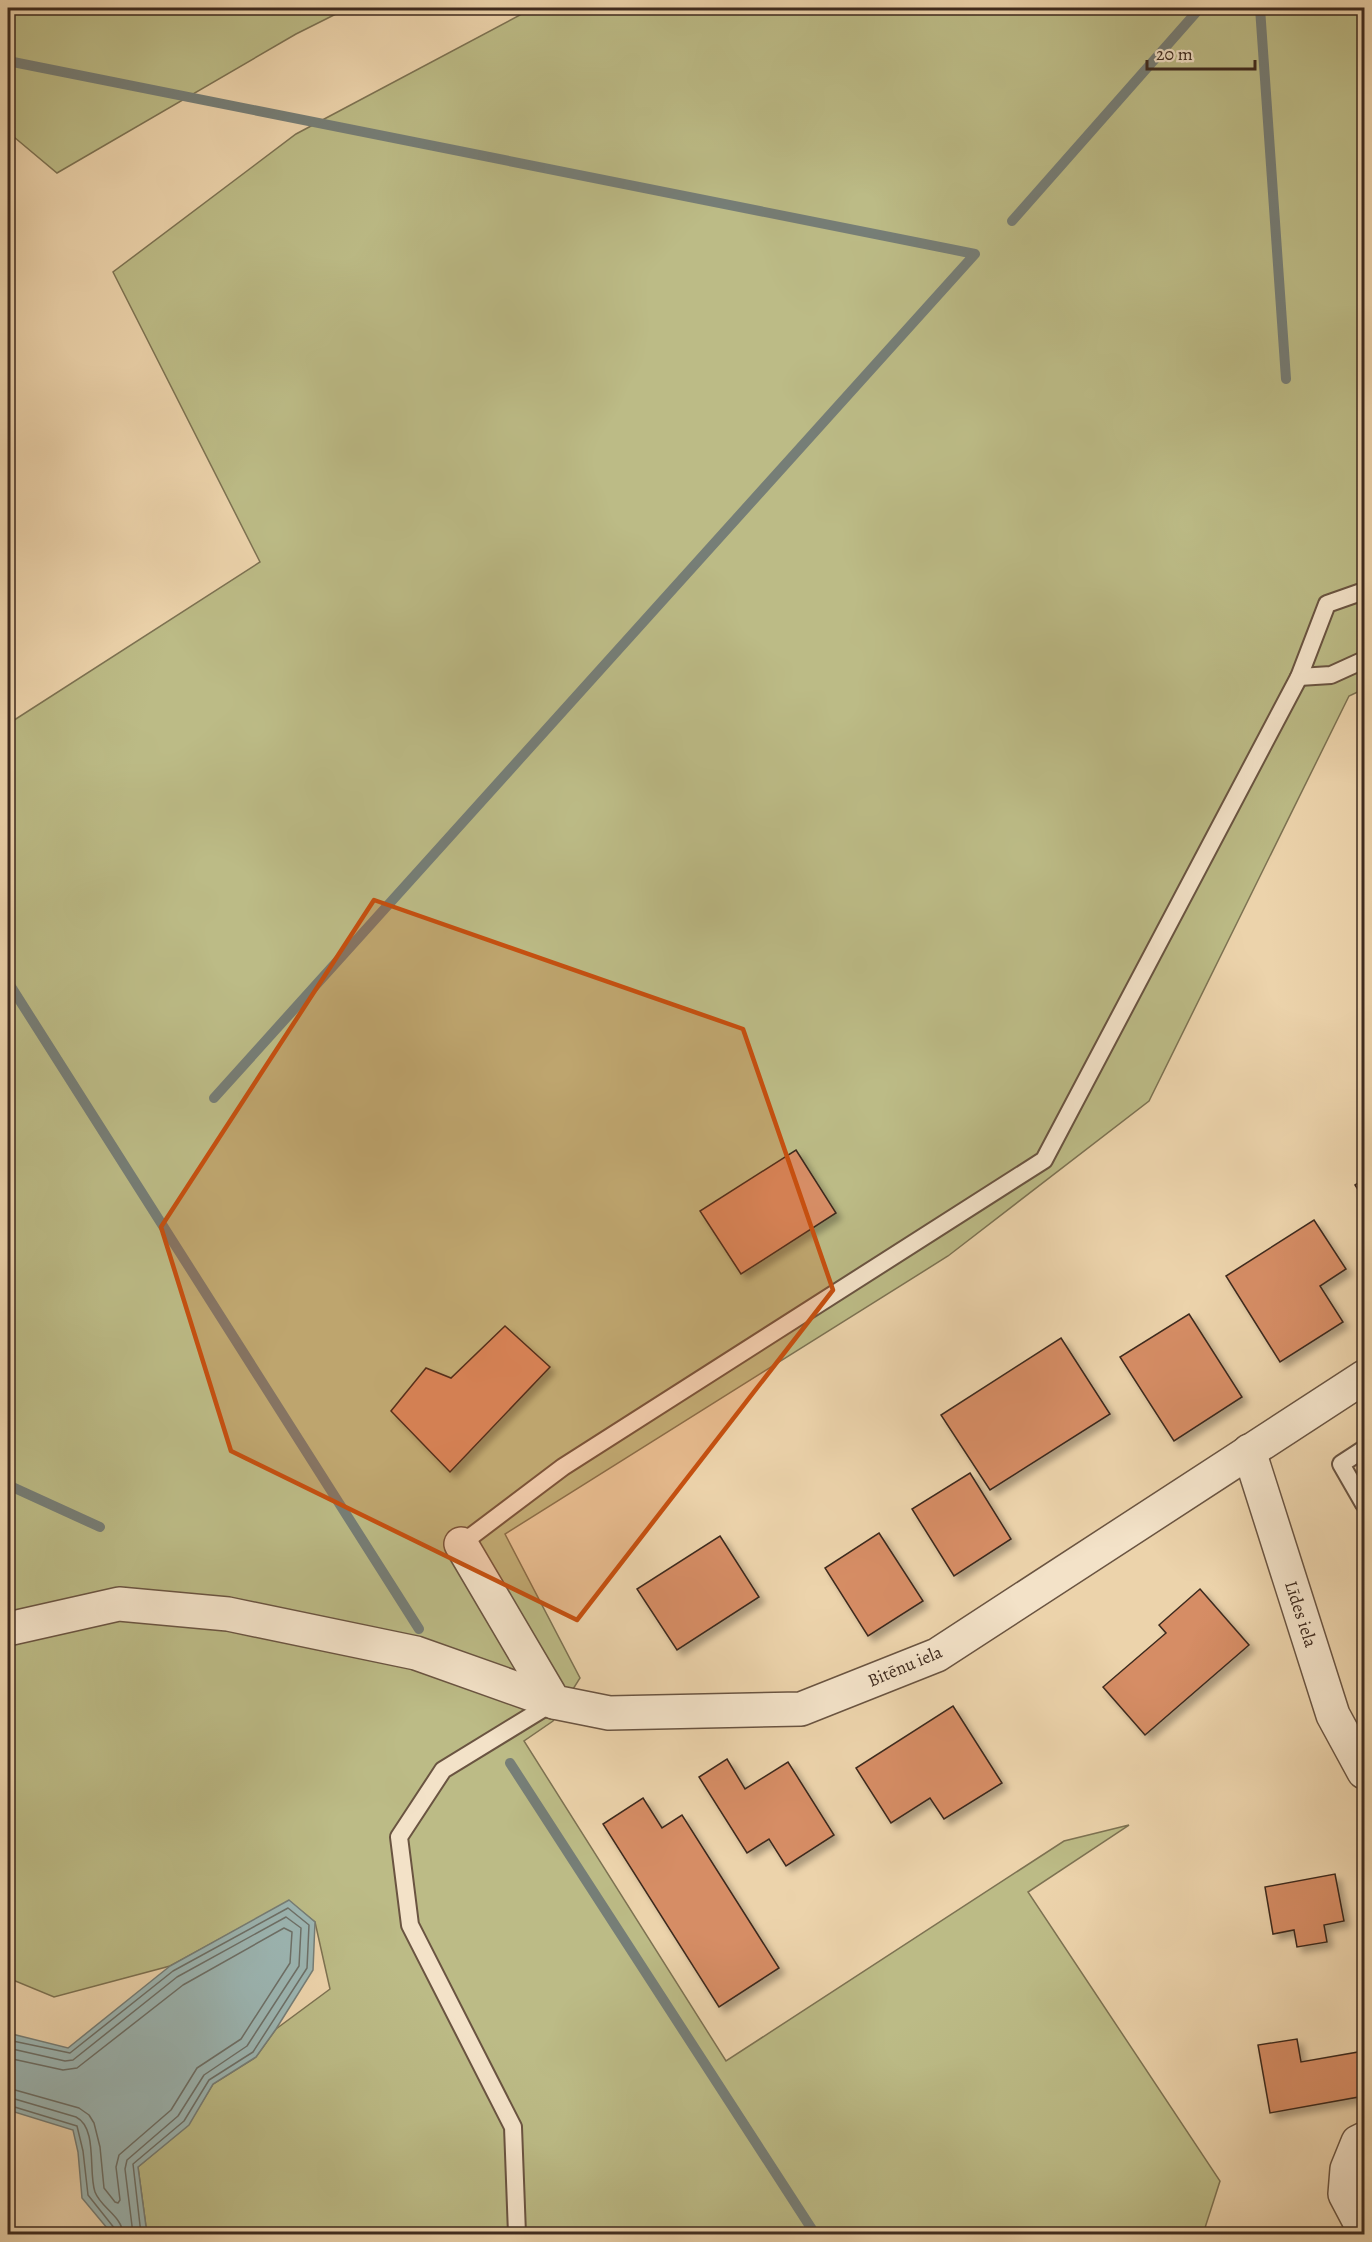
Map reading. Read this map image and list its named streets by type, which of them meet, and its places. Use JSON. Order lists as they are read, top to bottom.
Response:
{
  "streets": {
    "street": ["Līdes iela", "Bitēnu iela"]
  },
  "crossings": [
    ["Līdes iela", "Bitēnu iela"]
  ],
  "scale_bar": "20 m"
}
